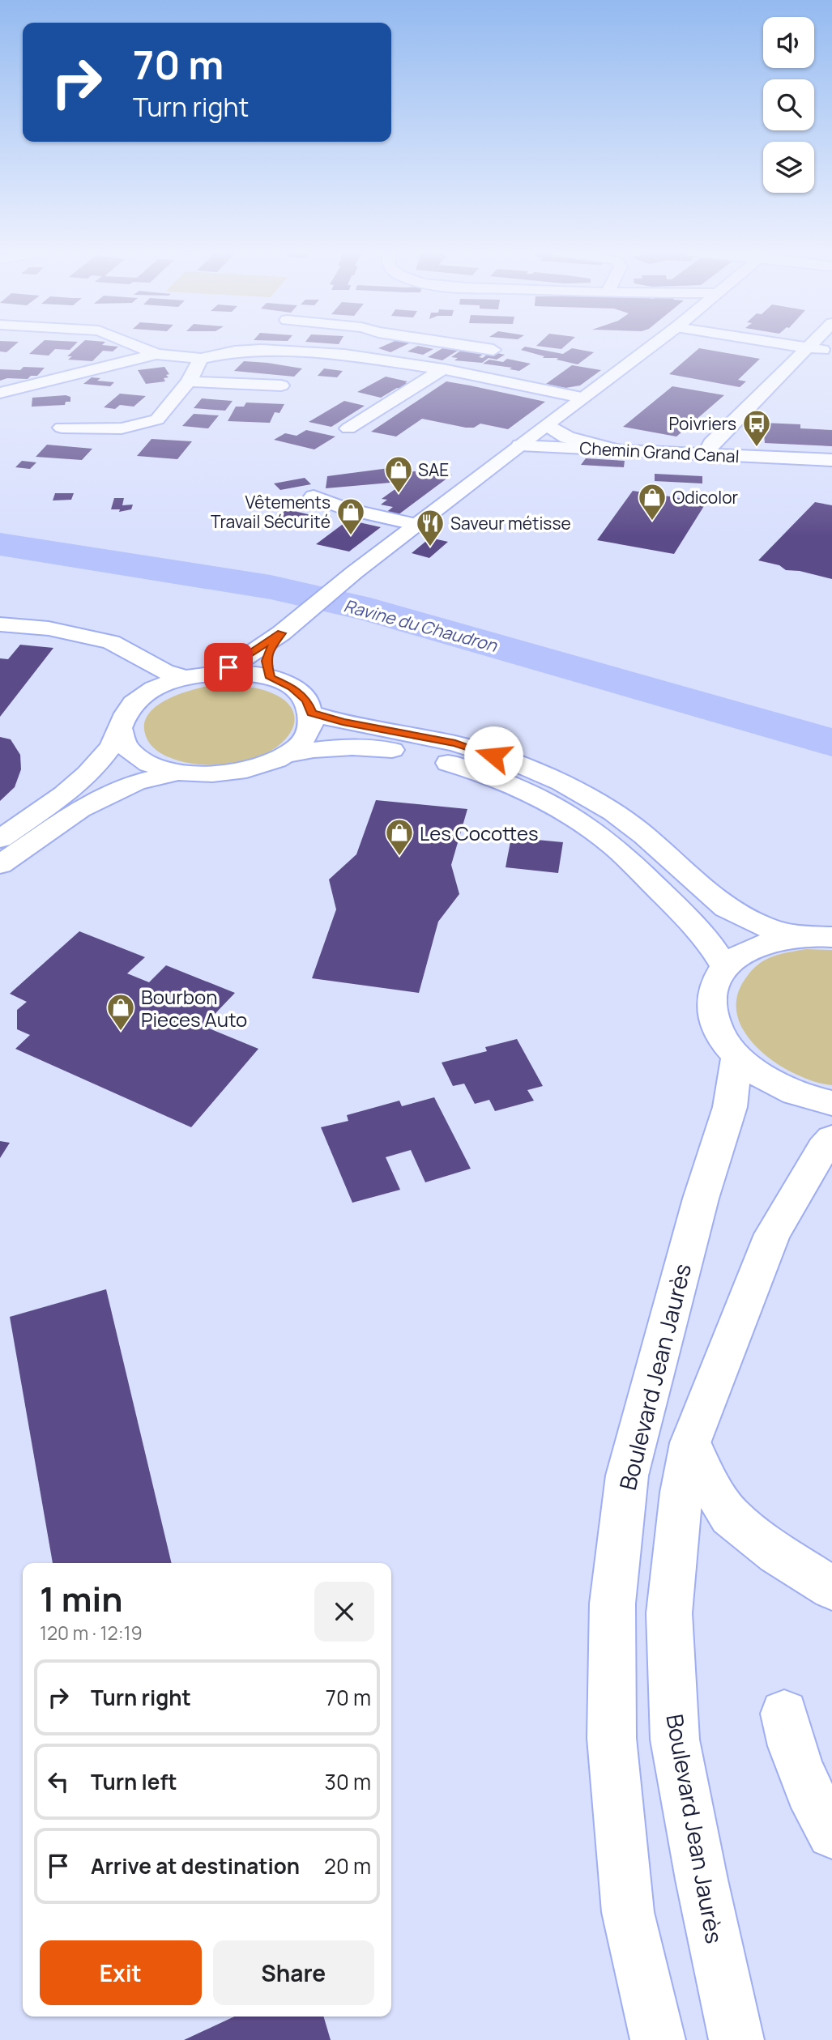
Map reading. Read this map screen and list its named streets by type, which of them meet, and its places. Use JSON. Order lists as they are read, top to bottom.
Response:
{
  "streets": {
    "main road": ["Chemin Grand Canal", "Boulevard Jean Jaurès"]
  },
  "water": ["Ravine du Chaudron"],
  "places": {
    "bus stop": ["Poivriers"],
    "shop": [
      "SAE",
      "Odicolor",
      "Vêtements Travail Sécurité",
      "Les Cocottes",
      "Bourbon Pieces Auto"
    ],
    "restaurant": ["Saveur métisse"]
  },
  "page": {
    "turn": ["70 m", "Turn right"],
    "heading": ["1 min", "120 m · 12:19"],
    "list": [
      {
        "name": "Turn right",
        "value": "70 m"
      },
      {
        "name": "Turn left",
        "value": "30 m"
      },
      {
        "name": "Arrive at destination",
        "value": "20 m"
      }
    ],
    "buttons": ["Exit", "Share"]
  }
}
